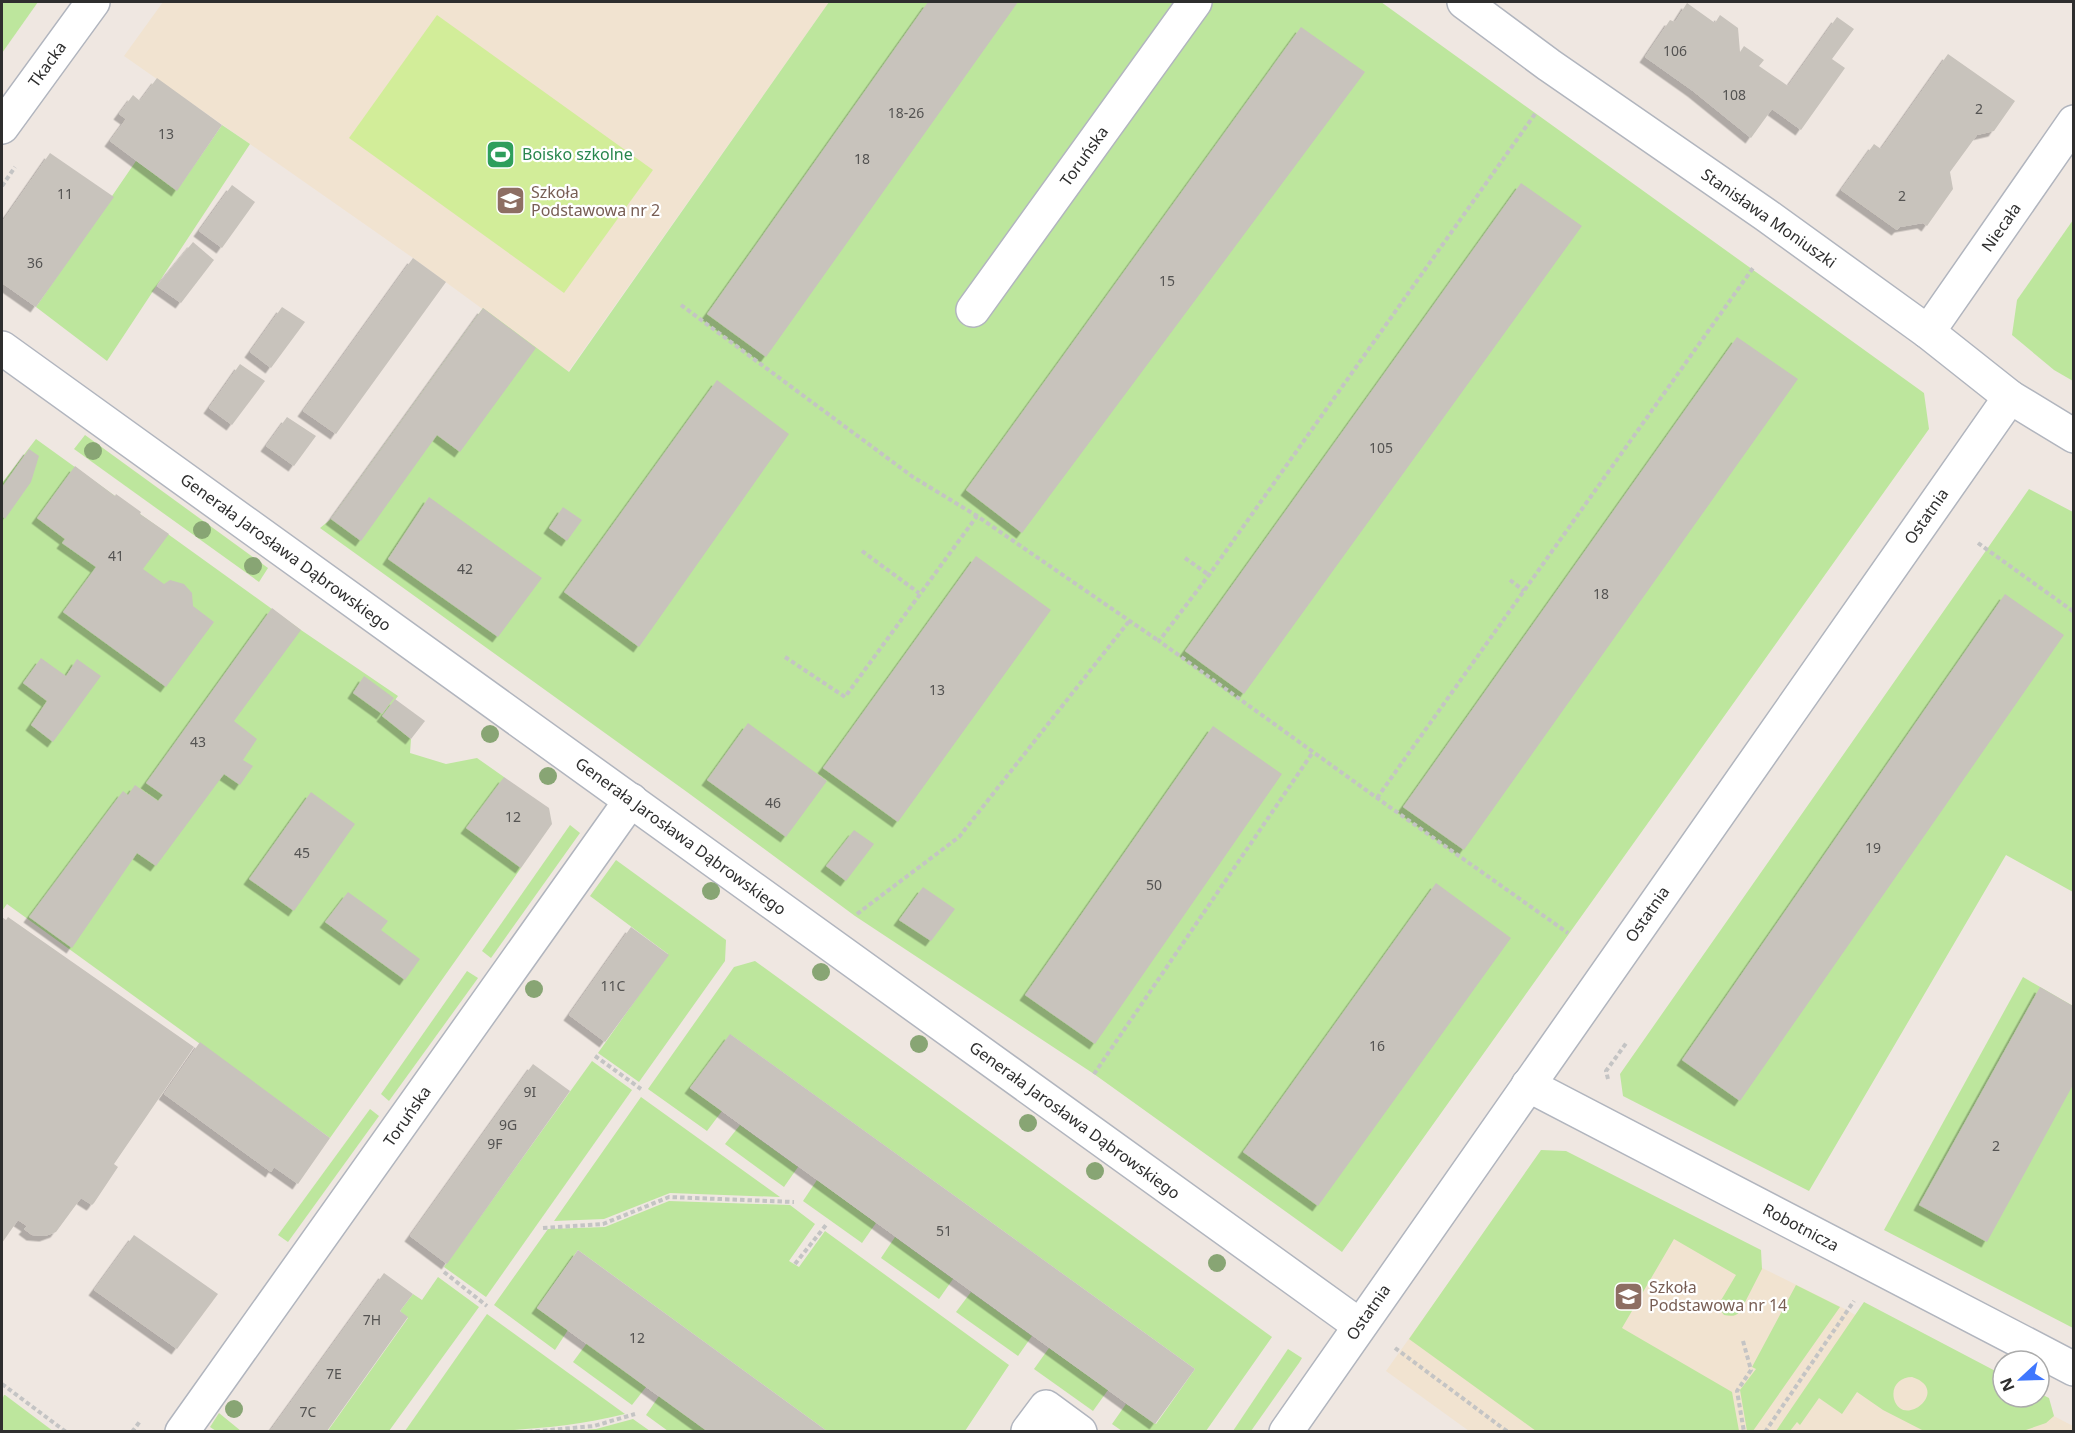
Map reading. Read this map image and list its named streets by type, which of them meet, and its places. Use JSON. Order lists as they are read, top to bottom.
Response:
{
  "streets": {
    "street": [
      "Tkacka",
      "Toruńska",
      "Stanisława Moniuszki",
      "Niecała",
      "Ostatnia",
      "Generała Jarosława Dąbrowskiego",
      "Robotnicza"
    ]
  },
  "crossings": [
    ["Toruńska", "Generała Jarosława Dąbrowskiego"],
    ["Stanisława Moniuszki", "Niecała"],
    ["Stanisława Moniuszki", "Ostatnia"],
    ["Ostatnia", "Generała Jarosława Dąbrowskiego"],
    ["Ostatnia", "Robotnicza"]
  ],
  "places": {
    "sports": ["Boisko szkolne"],
    "school or university": ["Szkoła Podstawowa nr 2", "Szkoła Podstawowa nr 14"]
  },
  "house_numbers": [
    "106",
    "108",
    "2",
    "18-26",
    "13",
    "18",
    "11",
    "2",
    "36",
    "15",
    "105",
    "41",
    "42",
    "18",
    "13",
    "43",
    "46",
    "12",
    "19",
    "45",
    "50",
    "11C",
    "16",
    "9I",
    "9G",
    "9F",
    "2",
    "51",
    "7H",
    "12",
    "7E",
    "7C"
  ],
  "north": "left"
}
